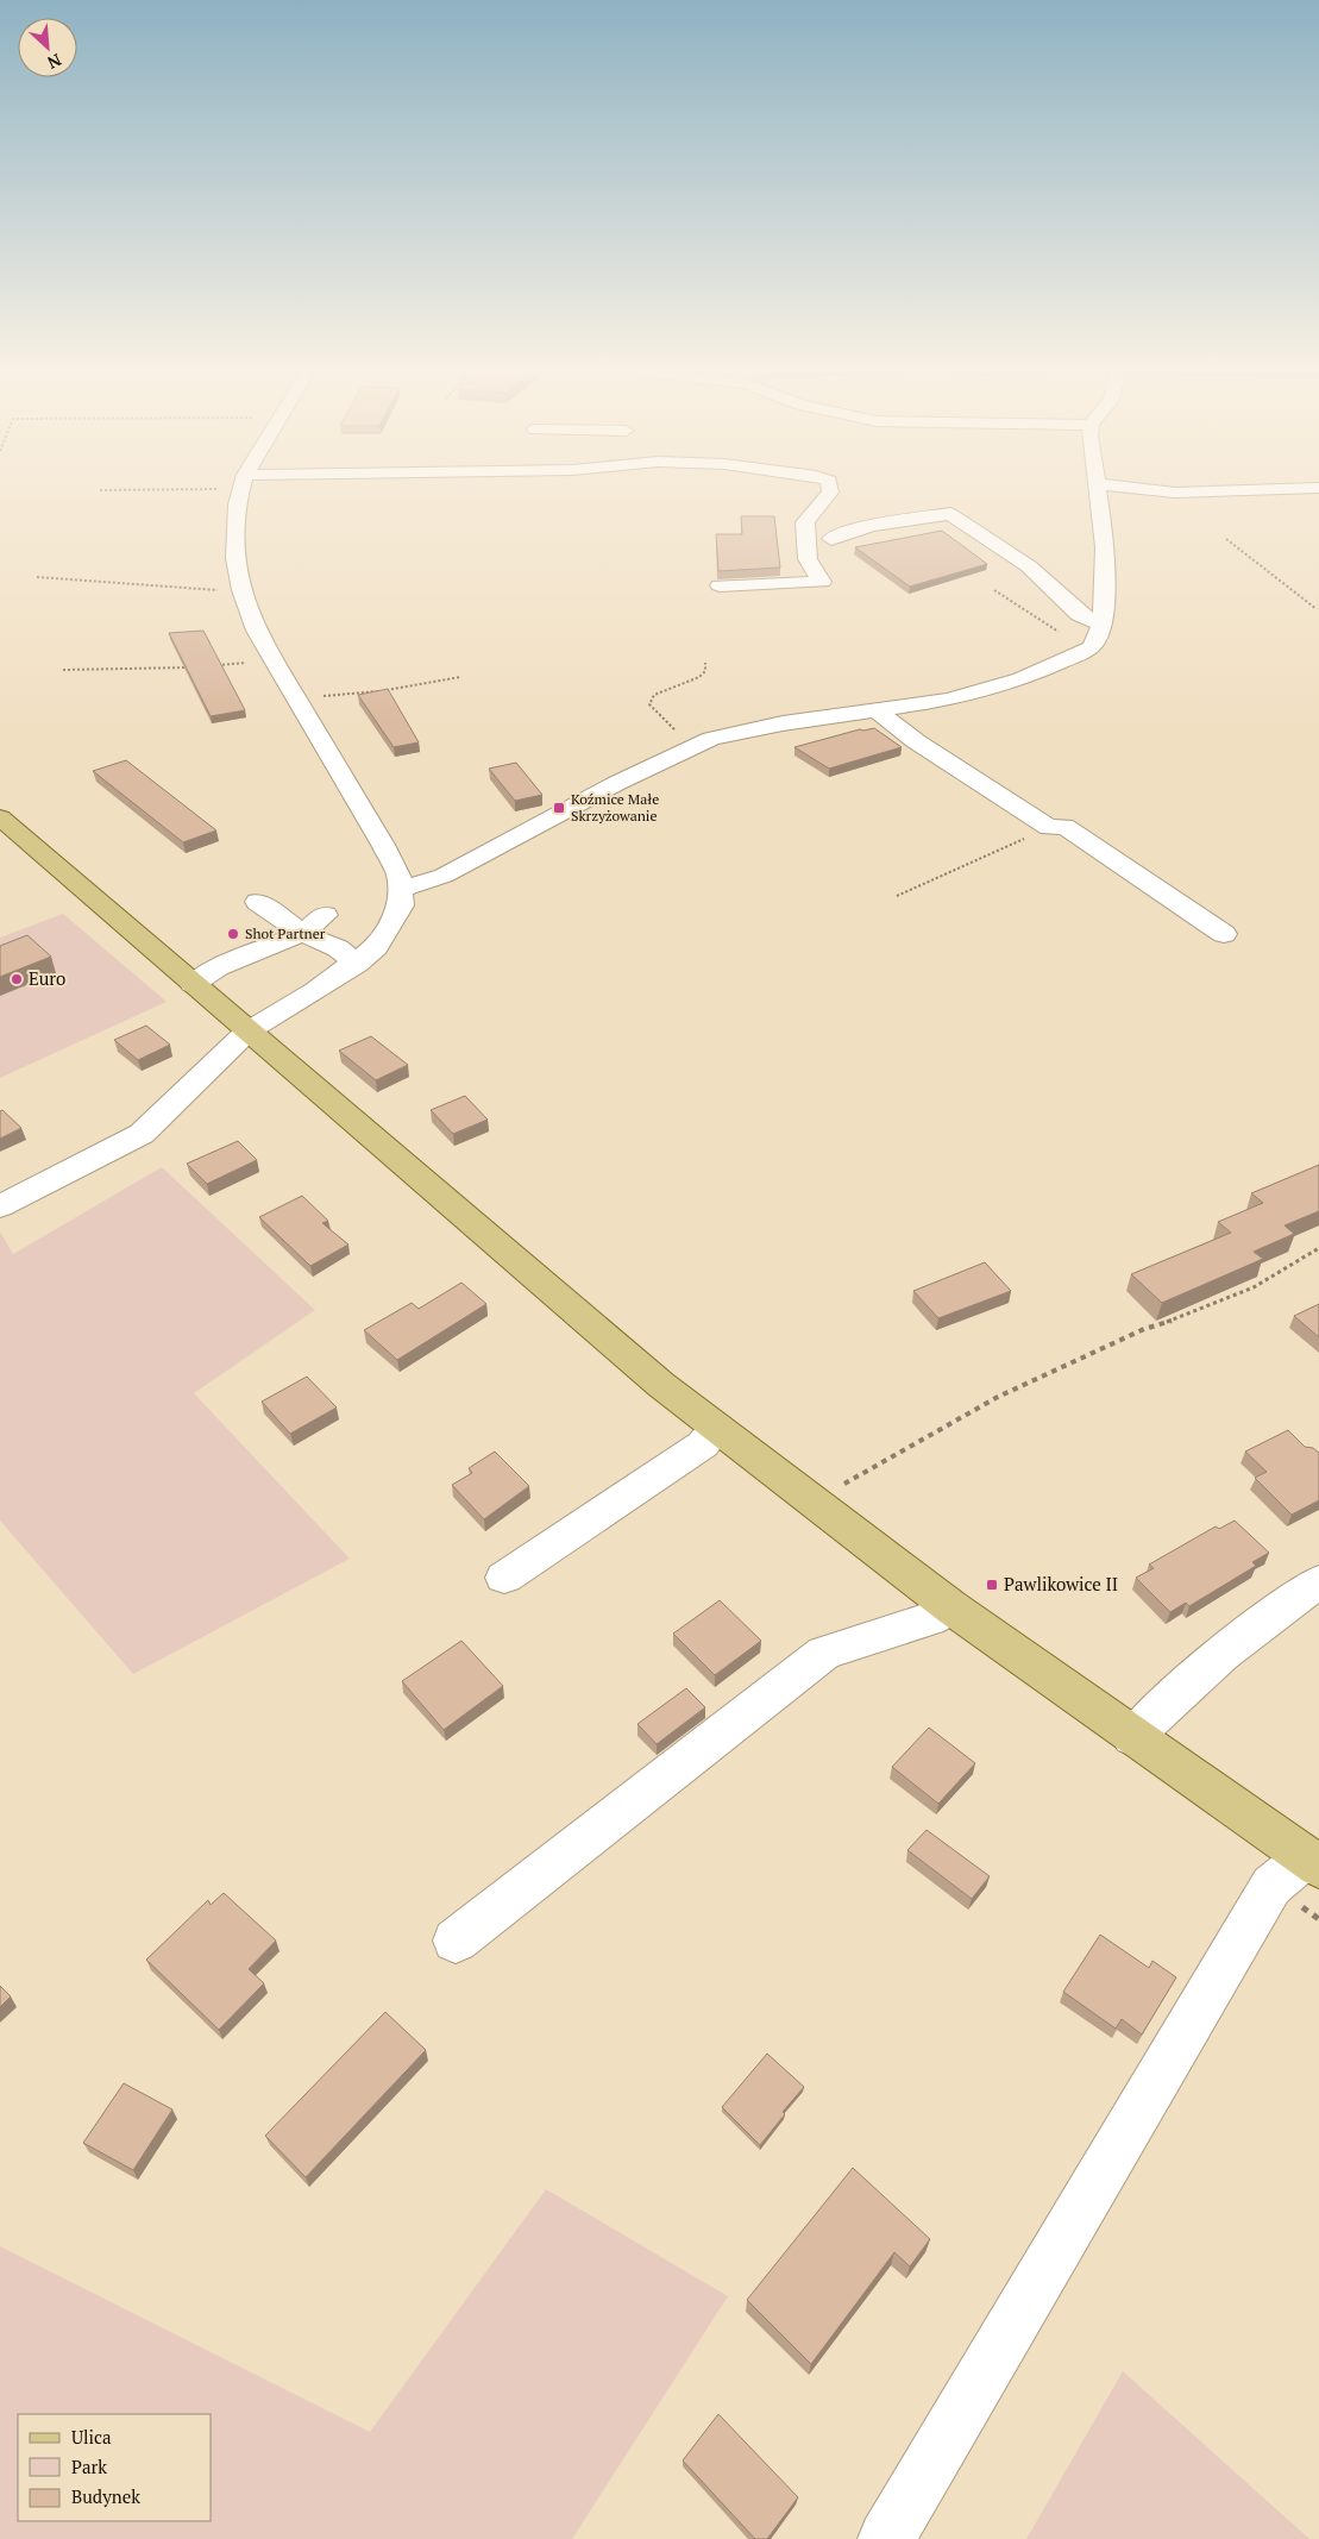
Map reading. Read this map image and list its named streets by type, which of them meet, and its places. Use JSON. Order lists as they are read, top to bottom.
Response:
{
  "places": {
    "transit": ["Koźmice Małe Skrzyżowanie", "Pawlikowice II"],
    "other": ["Shot Partner", "Euro"]
  },
  "legend": ["Ulica", "Park", "Budynek"],
  "north": "bottom right"
}
